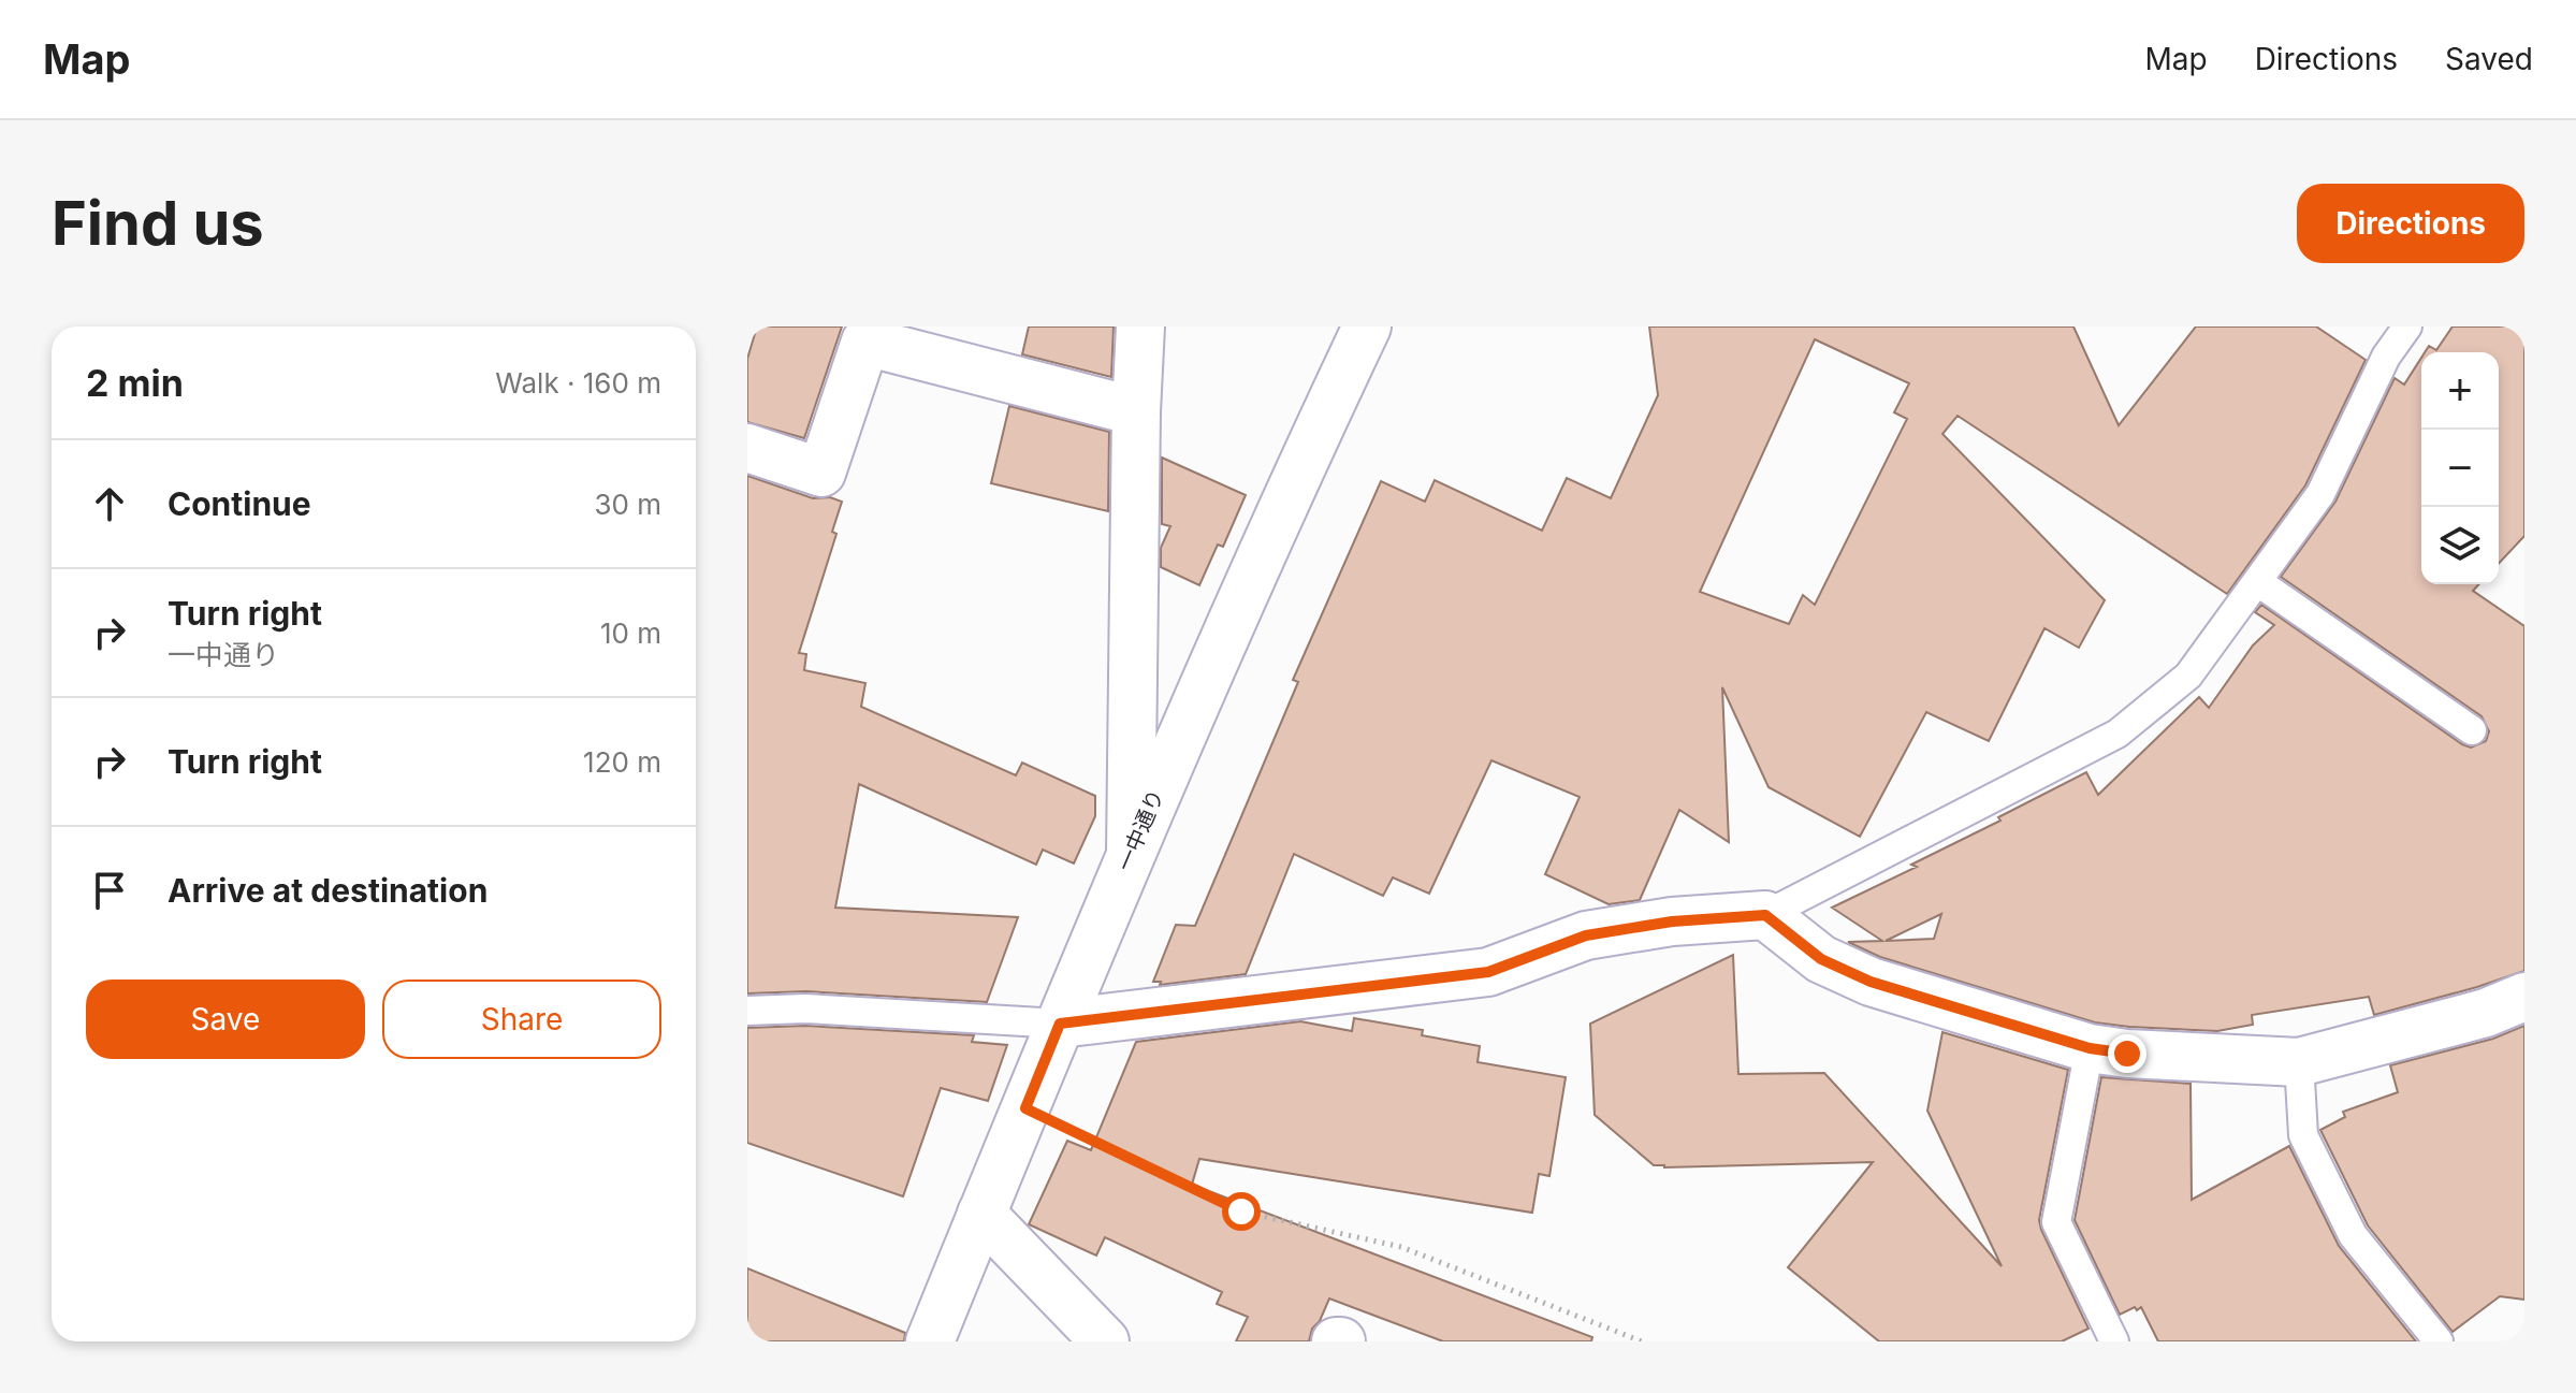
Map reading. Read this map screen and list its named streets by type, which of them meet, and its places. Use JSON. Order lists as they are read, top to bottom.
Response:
{
  "streets": {
    "street": ["一中通り"]
  },
  "page": {
    "header": "Map",
    "nav": ["Map", "Directions", "Saved"],
    "buttons": [
      "Directions",
      ["Save", "Share"]
    ],
    "title": "Find us",
    "heading": ["2 min", "Walk · 160 m"],
    "map_buttons": ["+", "−"],
    "list": [
      ["Continue", "30 m"],
      ["Turn right", "一中通り", "10 m"],
      ["Turn right", "120 m"],
      "Arrive at destination"
    ]
  }
}
